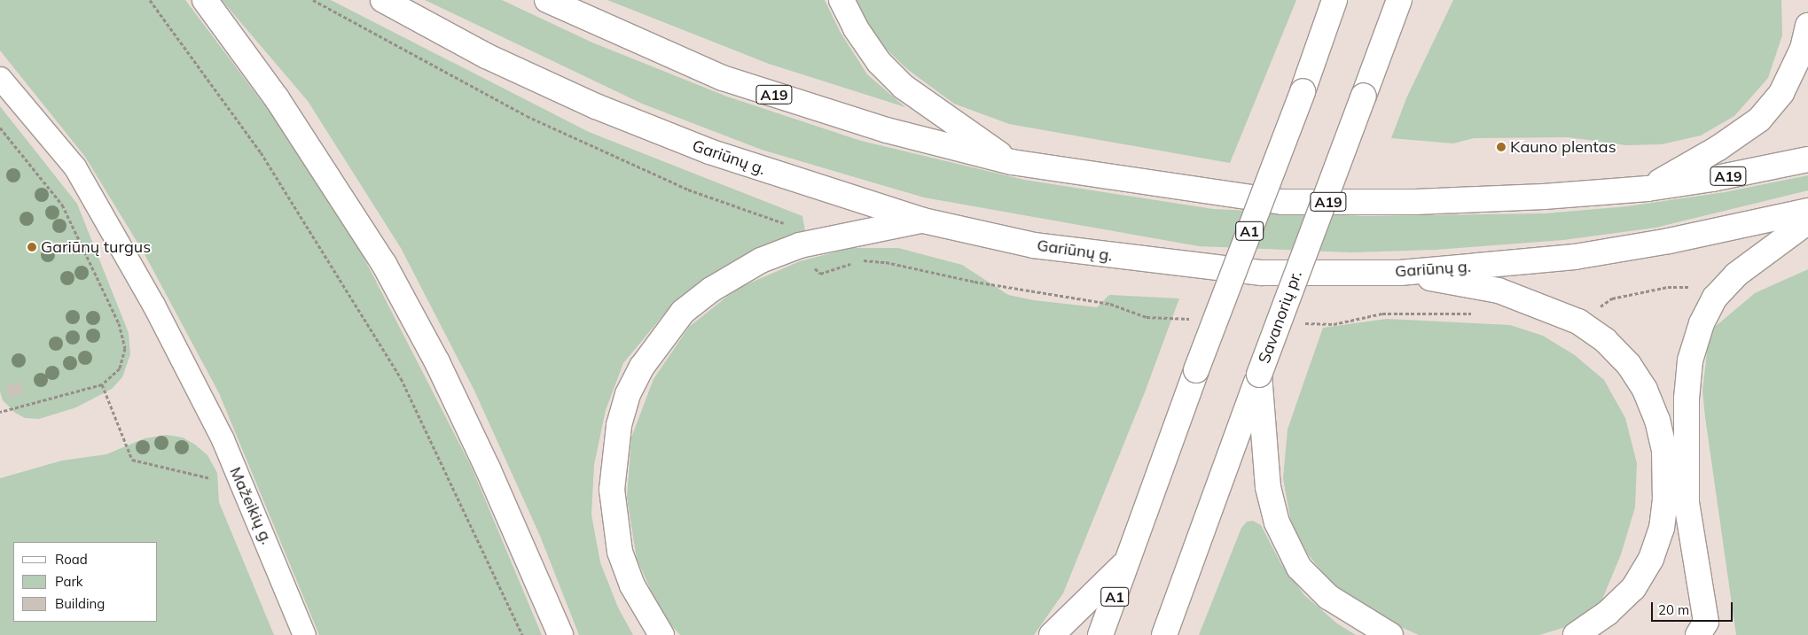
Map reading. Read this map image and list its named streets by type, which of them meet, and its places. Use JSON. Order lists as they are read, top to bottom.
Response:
{
  "streets": {
    "highway": [
      "A19",
      "Gariūnų g.",
      "A1",
      "Savanorių pr."
    ],
    "street": ["Mažeikių g."]
  },
  "places": ["Kauno plentas", "Gariūnų turgus"],
  "legend": ["Road", "Park", "Building"],
  "scale_bar": "20 m"
}
